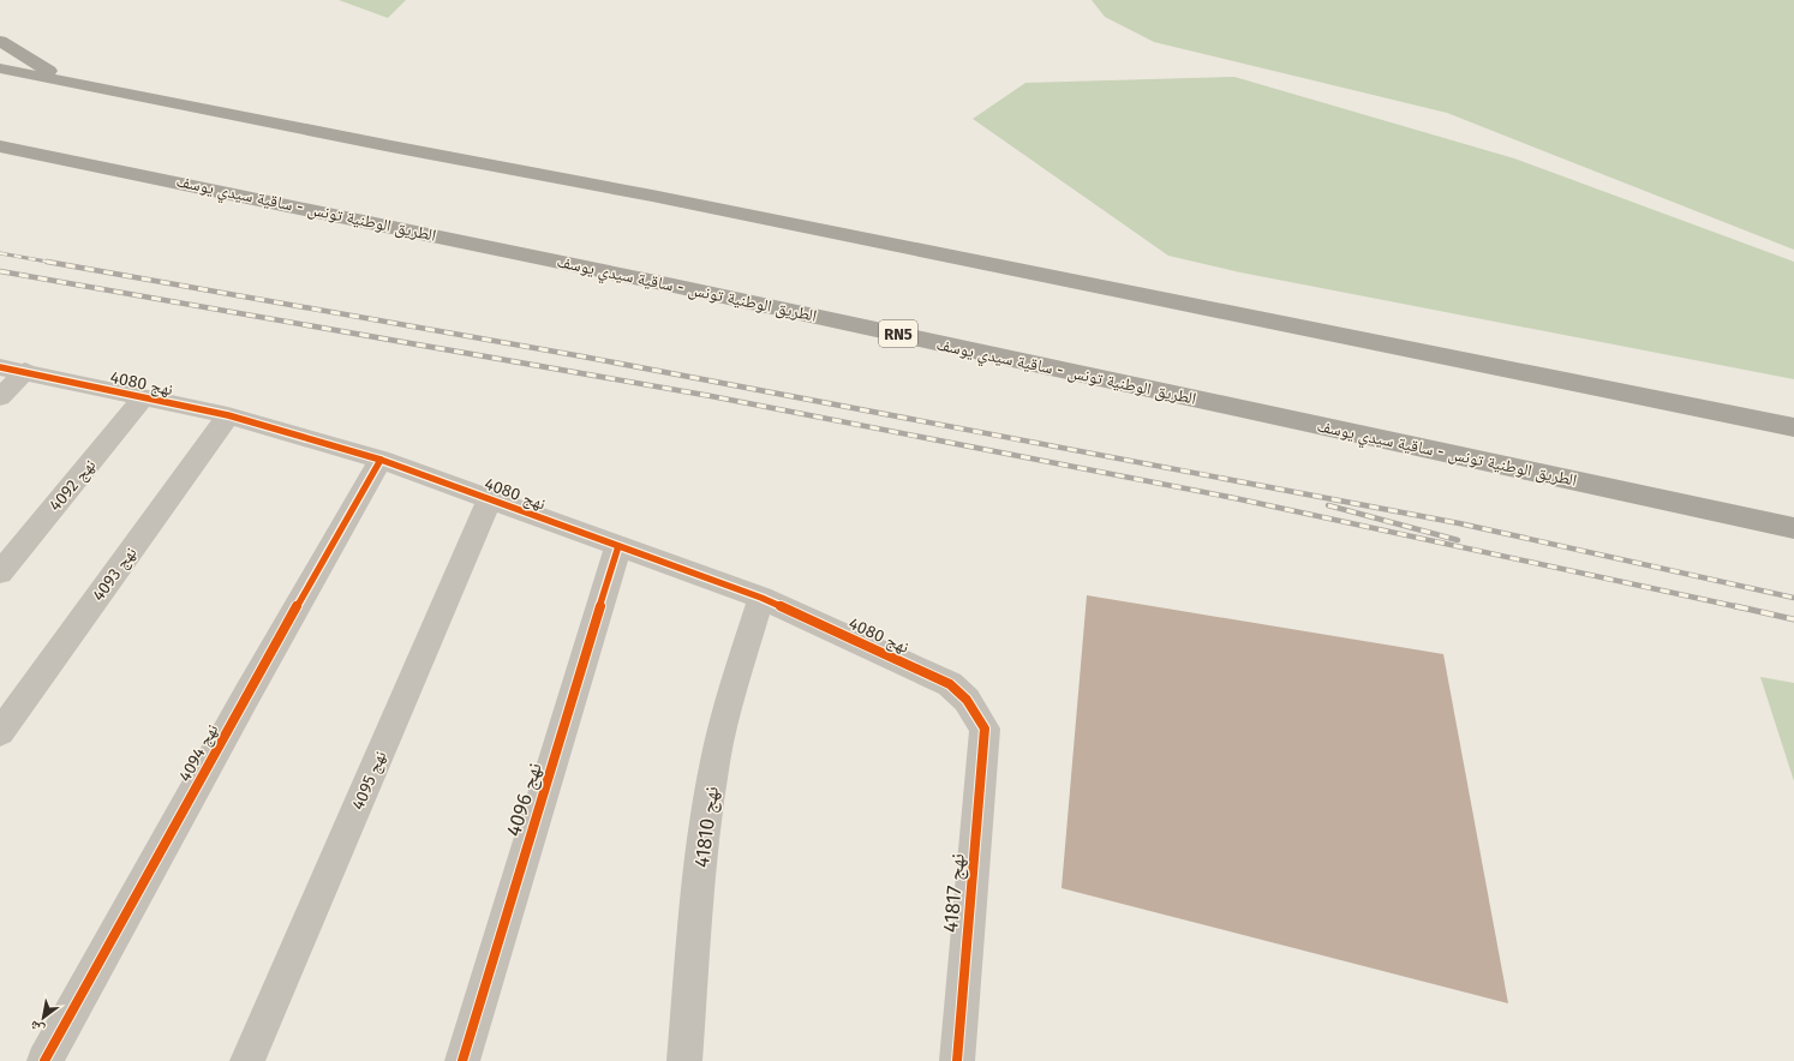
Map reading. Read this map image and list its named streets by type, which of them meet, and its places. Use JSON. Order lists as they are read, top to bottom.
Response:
{
  "streets": {
    "highway": ["الطريق الوطنية تونس - ساقية سيدي يوسف", "RN5"],
    "street": [
      "نهج 4080",
      "نهج 4092",
      "نهج 4093",
      "نهج 4094",
      "نهج 4095",
      "نهج 4096",
      "نهج 41810",
      "نهج 41817"
    ]
  },
  "crossings": [
    ["نهج 4080", "نهج 4092"],
    ["نهج 4080", "نهج 4093"],
    ["نهج 4080", "نهج 4094"],
    ["نهج 4080", "نهج 4095"],
    ["نهج 4080", "نهج 4096"],
    ["نهج 4080", "نهج 41810"],
    ["نهج 4080", "نهج 41817"]
  ],
  "north": "bottom left"
}
